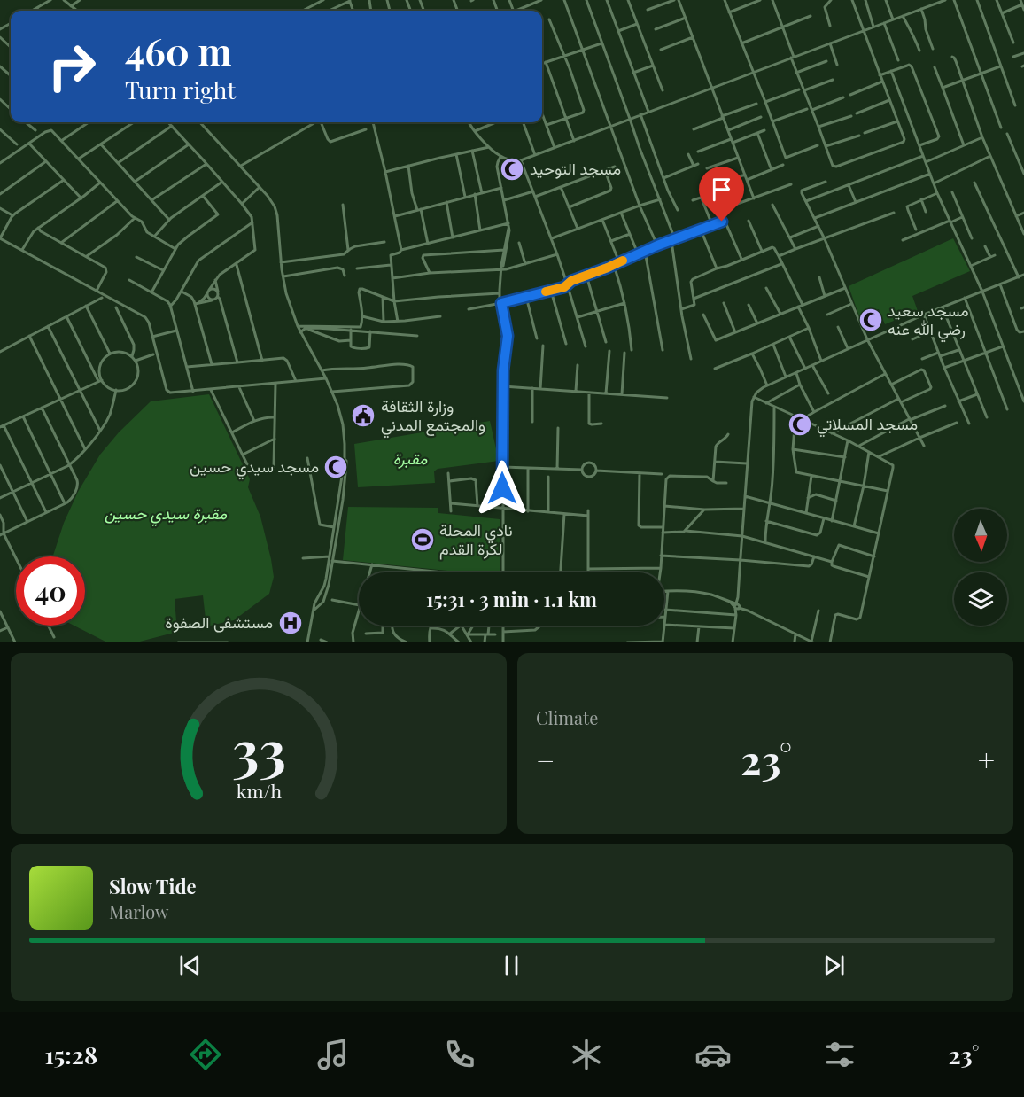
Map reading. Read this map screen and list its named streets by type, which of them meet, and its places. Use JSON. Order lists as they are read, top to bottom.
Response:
{
  "parks": ["مقبرة", "مقبرة سيدي حسين"],
  "places": {
    "mosque": [
      "مسجد التوحيد",
      "مسجد سعيد رضي الله عنه",
      "مسجد المسلاتي",
      "مسجد سيدي حسين"
    ],
    "public building": ["وزارة الثقافة والمجتمع المدني"],
    "sports": ["نادي المحلة لكرة القدم"],
    "hospital": ["مستشفى الصفوة"]
  },
  "north": "bottom",
  "page": {
    "turn": ["460 m", "Turn right"],
    "limit": "40",
    "trip": "15:31 · 3 min · 1.1 km",
    "tile": "Climate",
    "heat": ["−", "23°", "+"],
    "song": ["Slow Tide", "Marlow"],
    "tabs": ["15:28", "23°"],
    "gauge": ["33", "km/h"]
  }
}
